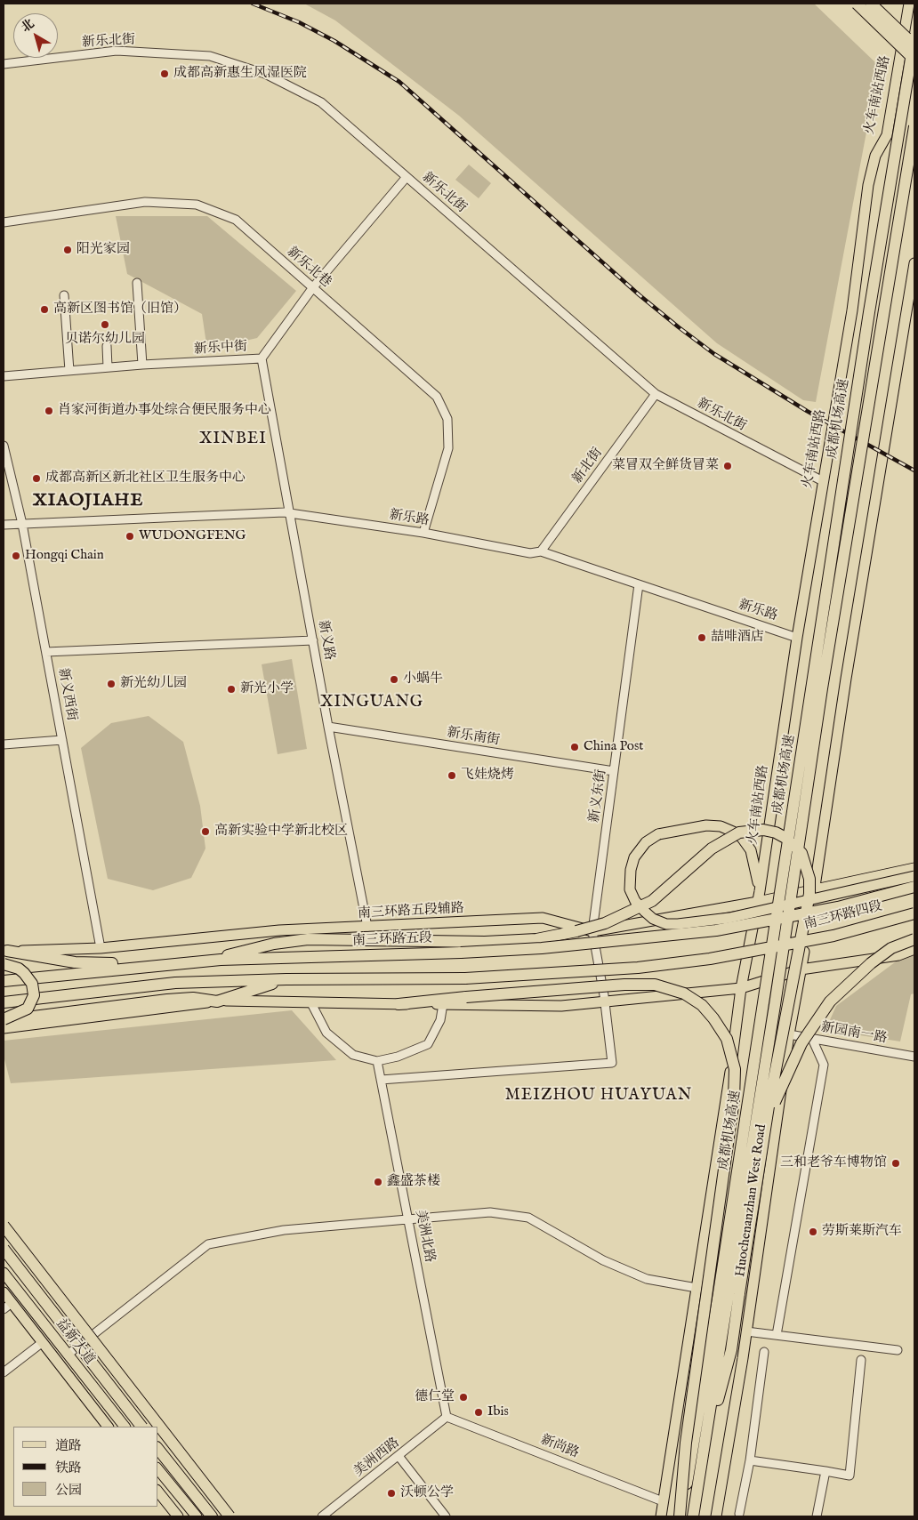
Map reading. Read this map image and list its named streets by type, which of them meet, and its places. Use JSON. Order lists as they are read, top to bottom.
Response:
{
  "streets": {
    "highway": ["成都机场高速", "南三环路四段", "南三环路五段"],
    "main road": [
      "火车南站西路",
      "南三环路五段辅路",
      "Huochenanzhan West Road",
      "益新大道"
    ],
    "street": [
      "新乐北街",
      "新乐北巷",
      "新乐中街",
      "新北街",
      "新乐路",
      "新义路",
      "新义西街",
      "新乐南街",
      "新义东街",
      "新园南一路",
      "美洲北路",
      "新尚路",
      "美洲西路"
    ]
  },
  "crossings": [
    ["新乐北街", "火车南站西路"],
    ["新乐北街", "新乐中街"],
    ["新乐北街", "新北街"],
    ["火车南站西路", "新乐路"],
    ["火车南站西路", "南三环路五段辅路"],
    ["火车南站西路", "新尚路"],
    ["新乐北巷", "新乐中街"],
    ["新乐北巷", "新乐路"],
    ["新乐中街", "新义路"],
    ["新北街", "新乐路"],
    ["新乐路", "新义路"],
    ["新乐路", "新义西街"],
    ["新乐路", "新义东街"],
    ["新义路", "新乐南街"],
    ["新义路", "南三环路五段辅路"],
    ["新义西街", "南三环路五段辅路"],
    ["新乐南街", "新义东街"],
    ["新义东街", "南三环路五段辅路"],
    ["新义东街", "美洲北路"],
    ["南三环路五段辅路", "Huochenanzhan West Road"],
    ["南三环路四段", "南三环路五段"],
    ["新园南一路", "Huochenanzhan West Road"],
    ["美洲北路", "新尚路"],
    ["美洲北路", "美洲西路"],
    ["新尚路", "美洲西路"]
  ],
  "districts": [
    "XINBEI",
    "XIAOJIAHE",
    "XINGUANG",
    "MEIZHOU HUAYUAN"
  ],
  "places": [
    "成都高新惠生风湿医院",
    "阳光家园",
    "高新区图书馆（旧馆）",
    "贝诺尔幼儿园",
    "肖家河街道办事处综合便民服务中心",
    "菜冒双全鲜货冒菜",
    "成都高新区新北社区卫生服务中心",
    "WUDONGFENG",
    "Hongqi Chain",
    "喆啡酒店",
    "小蜗牛",
    "新光幼儿园",
    "新光小学",
    "China Post",
    "飞娃烧烤",
    "高新实验中学新北校区",
    "三和老爷车博物馆",
    "鑫盛茶楼",
    "劳斯莱斯汽车",
    "德仁堂",
    "Ibis",
    "沃顿公学"
  ],
  "legend": ["道路", "铁路", "公园"],
  "north": "top left"
}
